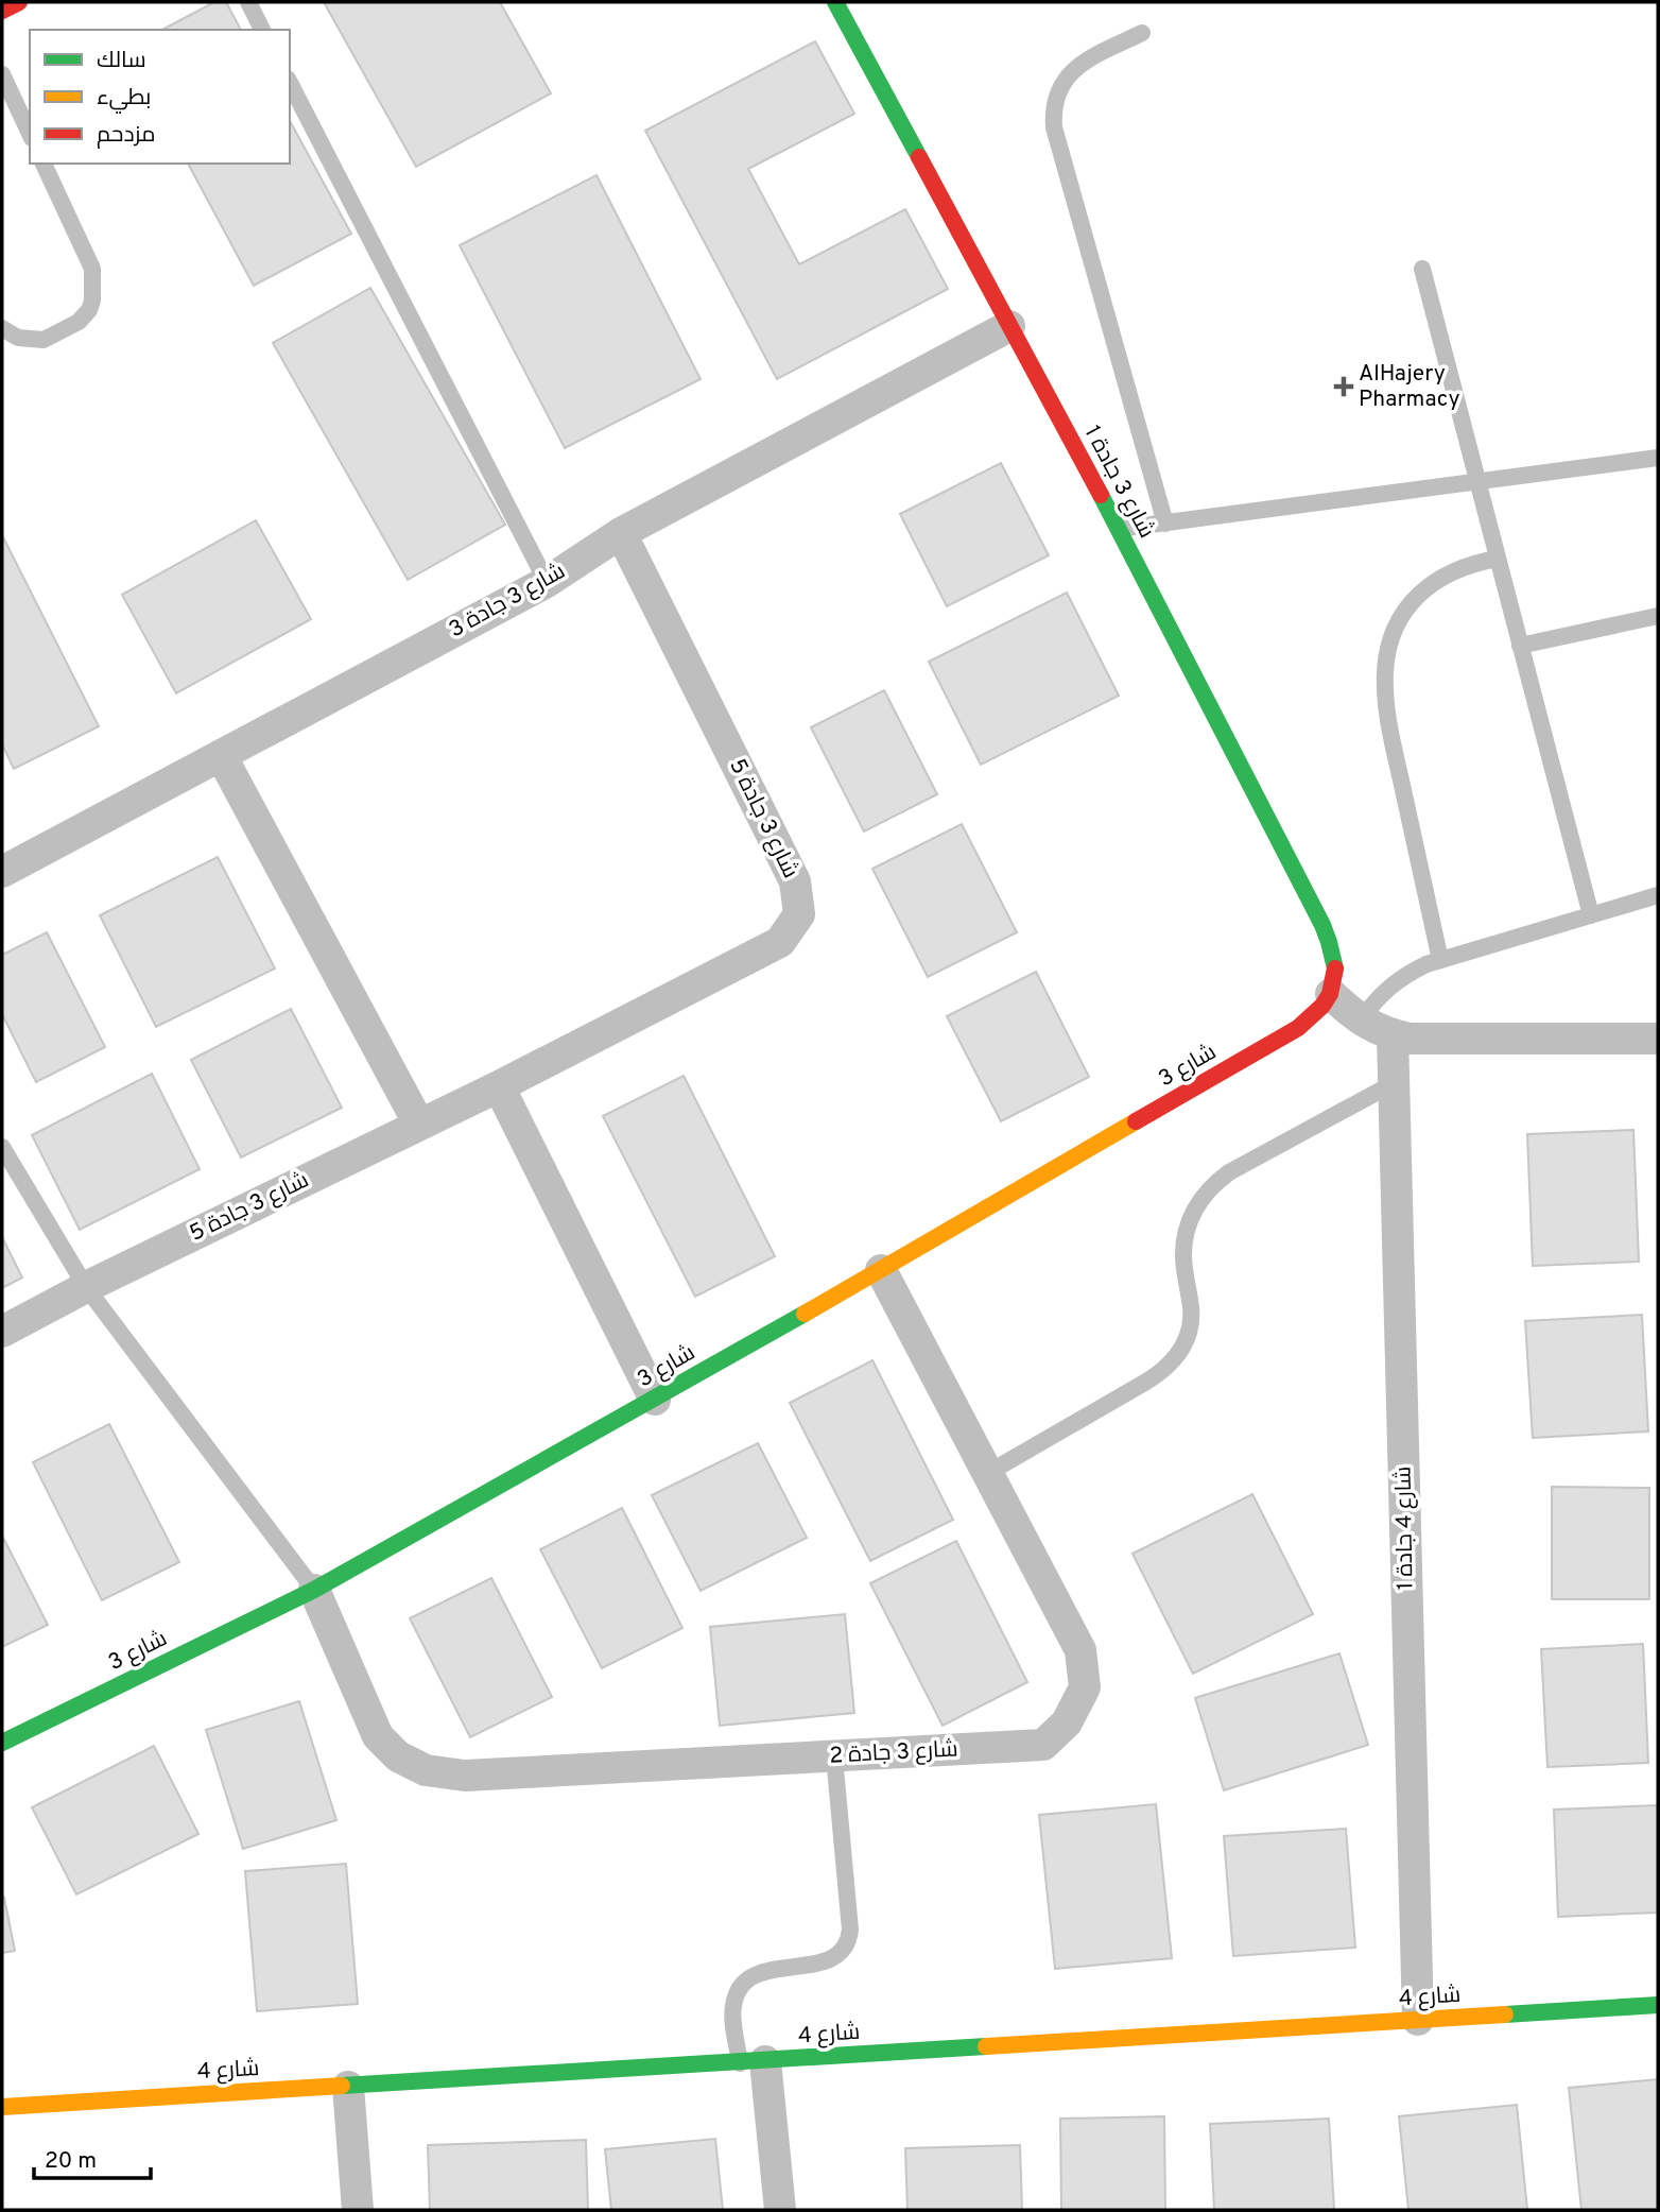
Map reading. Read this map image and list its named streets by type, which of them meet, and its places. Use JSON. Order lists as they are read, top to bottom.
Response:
{
  "streets": {
    "street": [
      "شارع 3 جادة 1",
      "شارع 3 جادة 3",
      "شارع 3 جادة 5",
      "شارع 3",
      "شارع 4 جادة 1",
      "شارع 3 جادة 2",
      "شارع 4"
    ]
  },
  "crossings": [
    ["شارع 3 جادة 1", "شارع 3 جادة 3"],
    ["شارع 3 جادة 1", "شارع 3"],
    ["شارع 3 جادة 3", "شارع 3 جادة 5"],
    ["شارع 3", "شارع 3 جادة 2"],
    ["شارع 4 جادة 1", "شارع 4"]
  ],
  "places": {
    "health": ["AlHajery Pharmacy"]
  },
  "legend": ["سالك", "بطيء", "مزدحم"],
  "scale_bar": "20 m"
}
